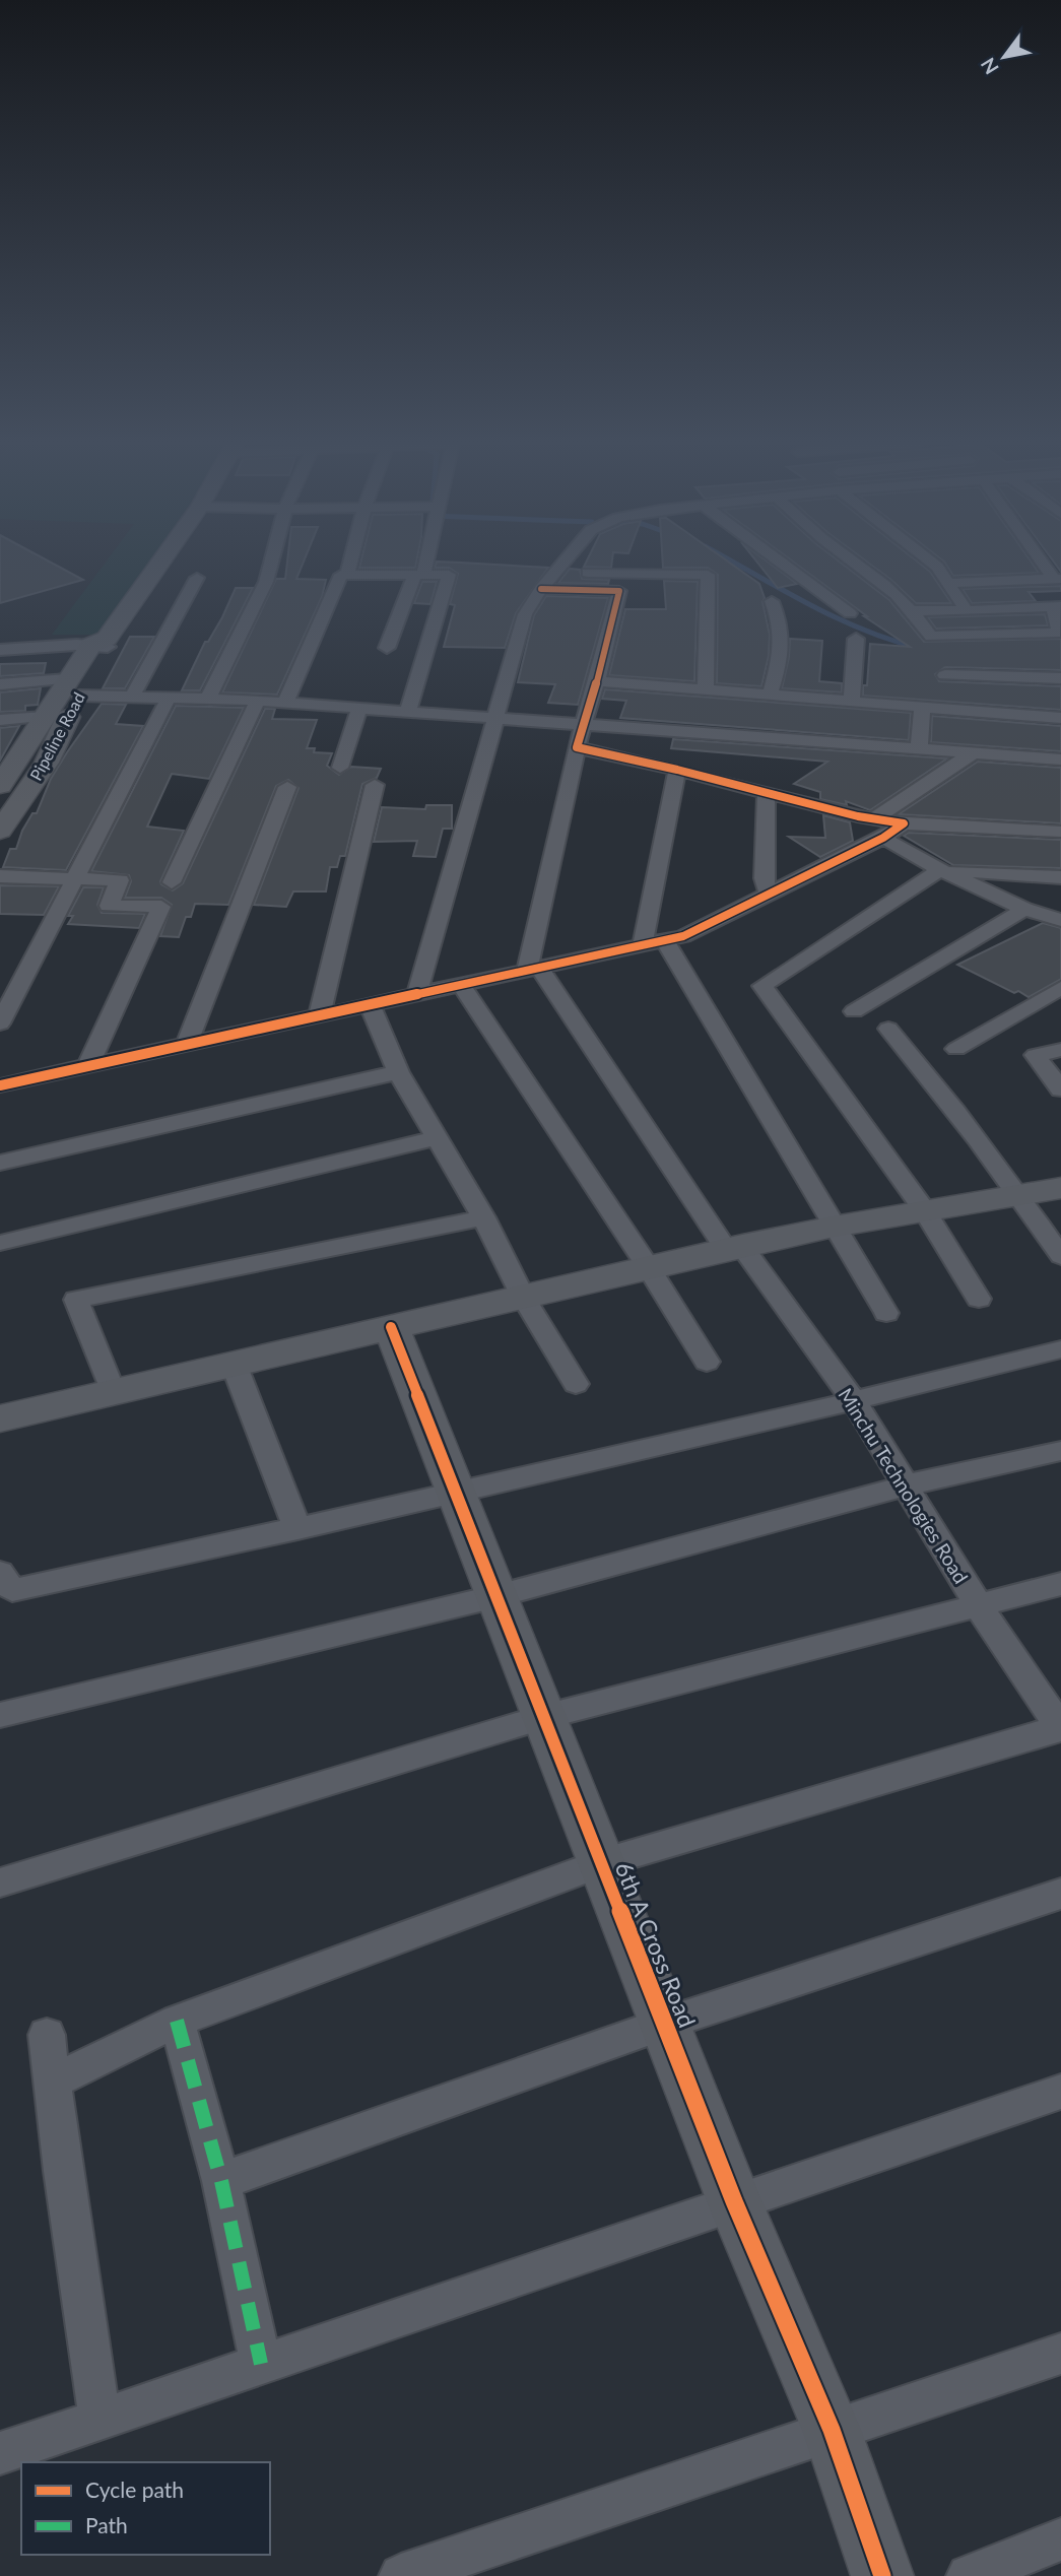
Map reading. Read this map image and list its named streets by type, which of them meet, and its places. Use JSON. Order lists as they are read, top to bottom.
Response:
{
  "streets": {
    "street": ["Pipeline Road", "Minchu Technologies Road", "6th A Cross Road"]
  },
  "legend": ["Cycle path", "Path"],
  "north": "bottom left"
}
